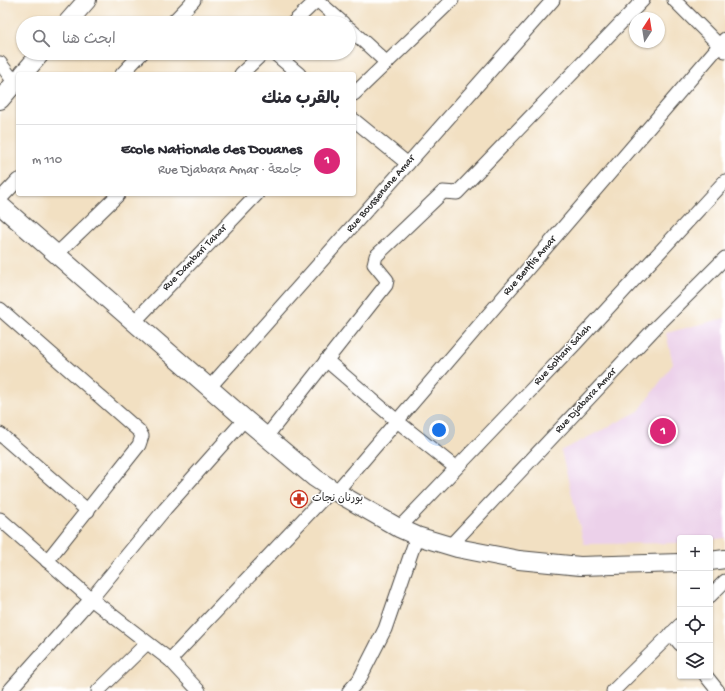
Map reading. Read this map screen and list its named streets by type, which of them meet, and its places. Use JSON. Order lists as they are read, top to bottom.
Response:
{
  "streets": {
    "street": [
      "Rue Boussenane Amar",
      "Rue Dambari Tahar",
      "Rue Benflis Amar",
      "Rue Soltani Salah",
      "Rue Djabara Amar"
    ]
  },
  "places": {
    "pharmacy": ["بورنان نجات"]
  },
  "north": "top",
  "page": {
    "search": "ابحث هنا",
    "heading": "بالقرب منك",
    "list": [
      {
        "mark": "1",
        "name": "Ecole Nationale des Douanes",
        "note": "جامعة · Rue Djabara Amar",
        "value": "110 m"
      }
    ],
    "pins": "1",
    "map_buttons": ["+", "−"]
  }
}
